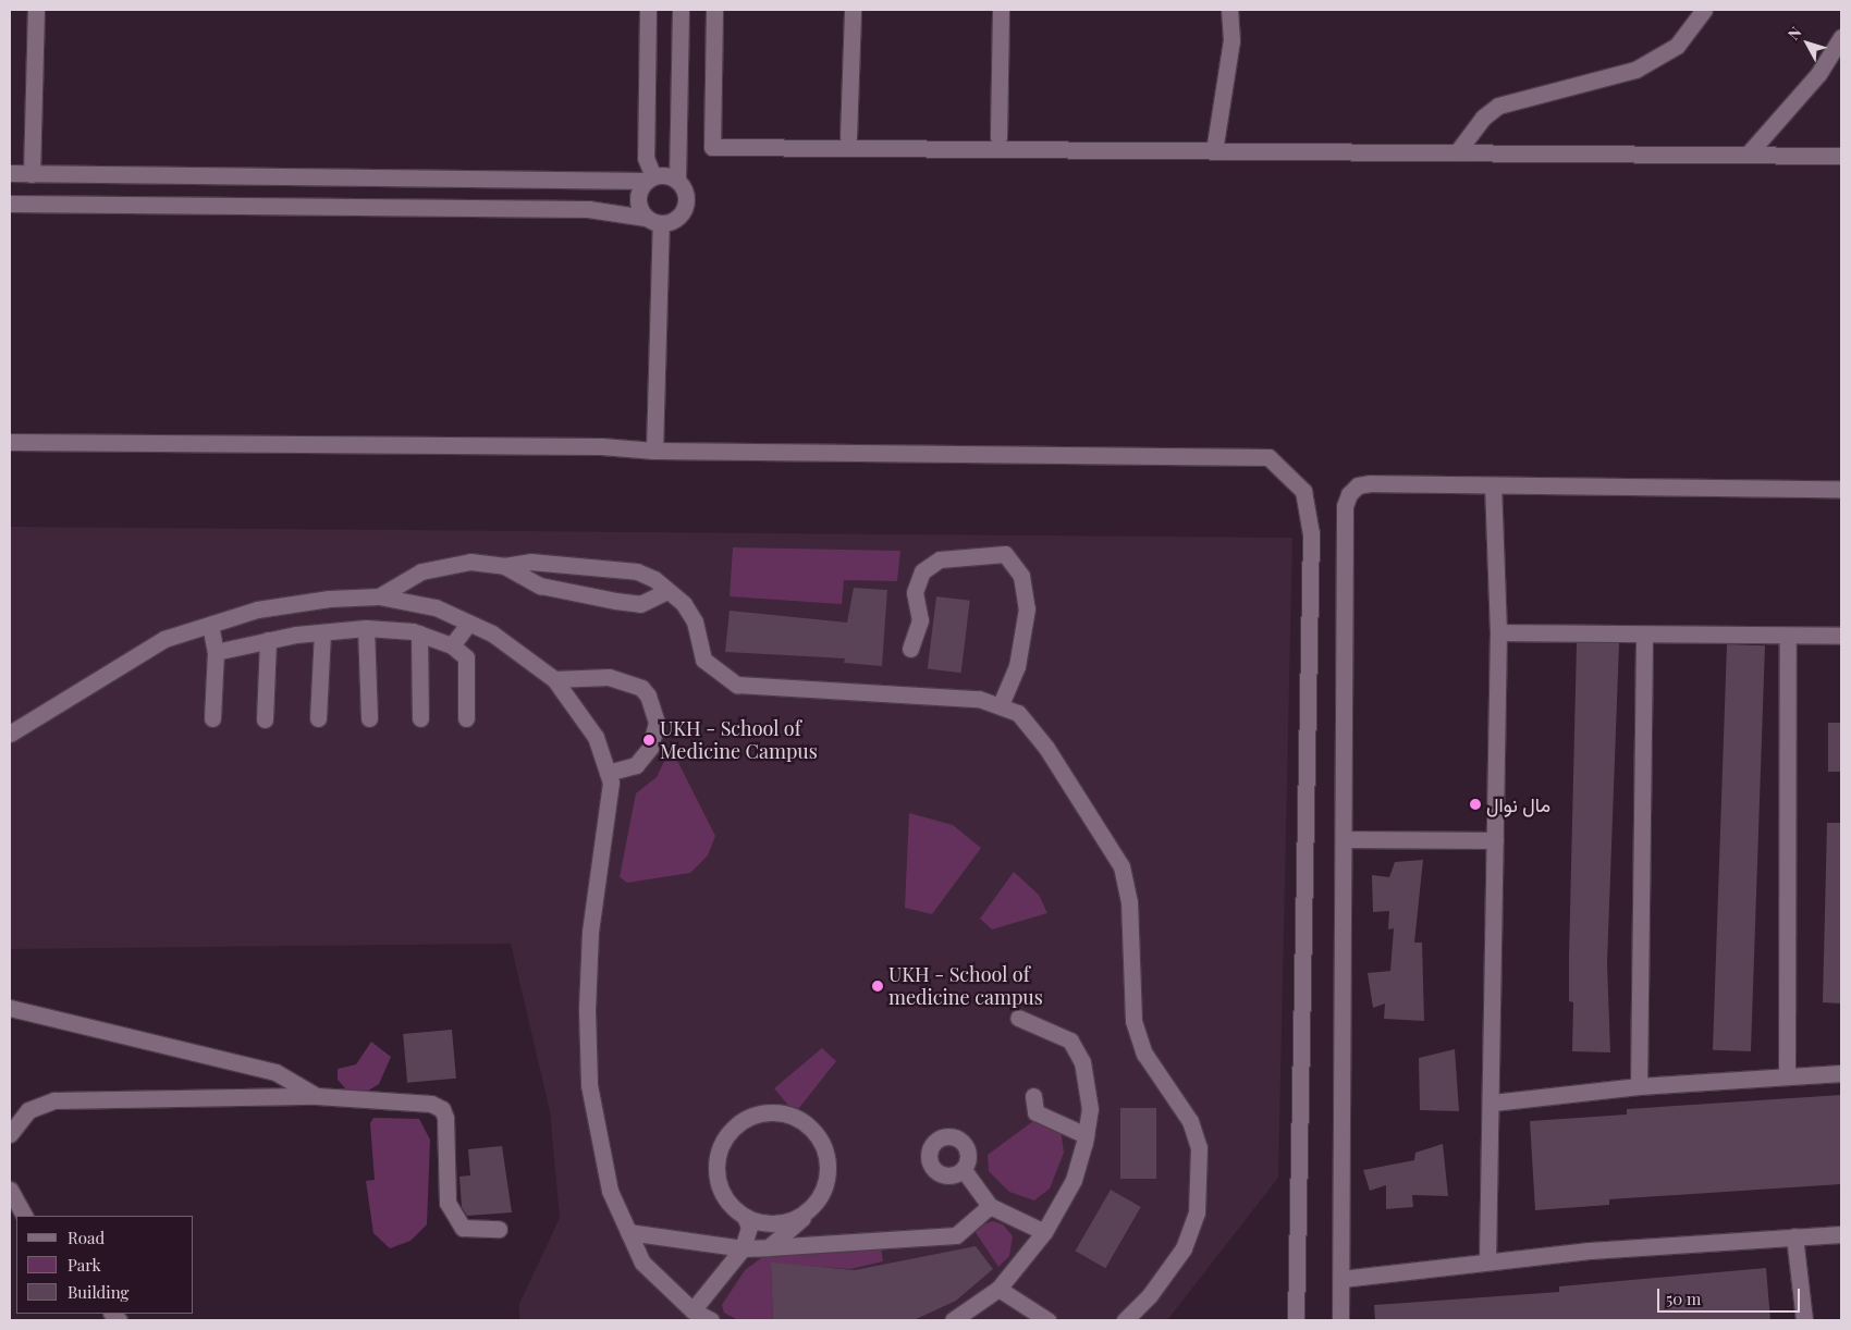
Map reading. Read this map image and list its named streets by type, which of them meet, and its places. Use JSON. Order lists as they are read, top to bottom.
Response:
{
  "places": ["UKH - School of Medicine Campus", "مال نوال", "UKH - School of medicine campus"],
  "legend": ["Road", "Park", "Building"],
  "scale_bar": "50 m",
  "north": "top left"
}
